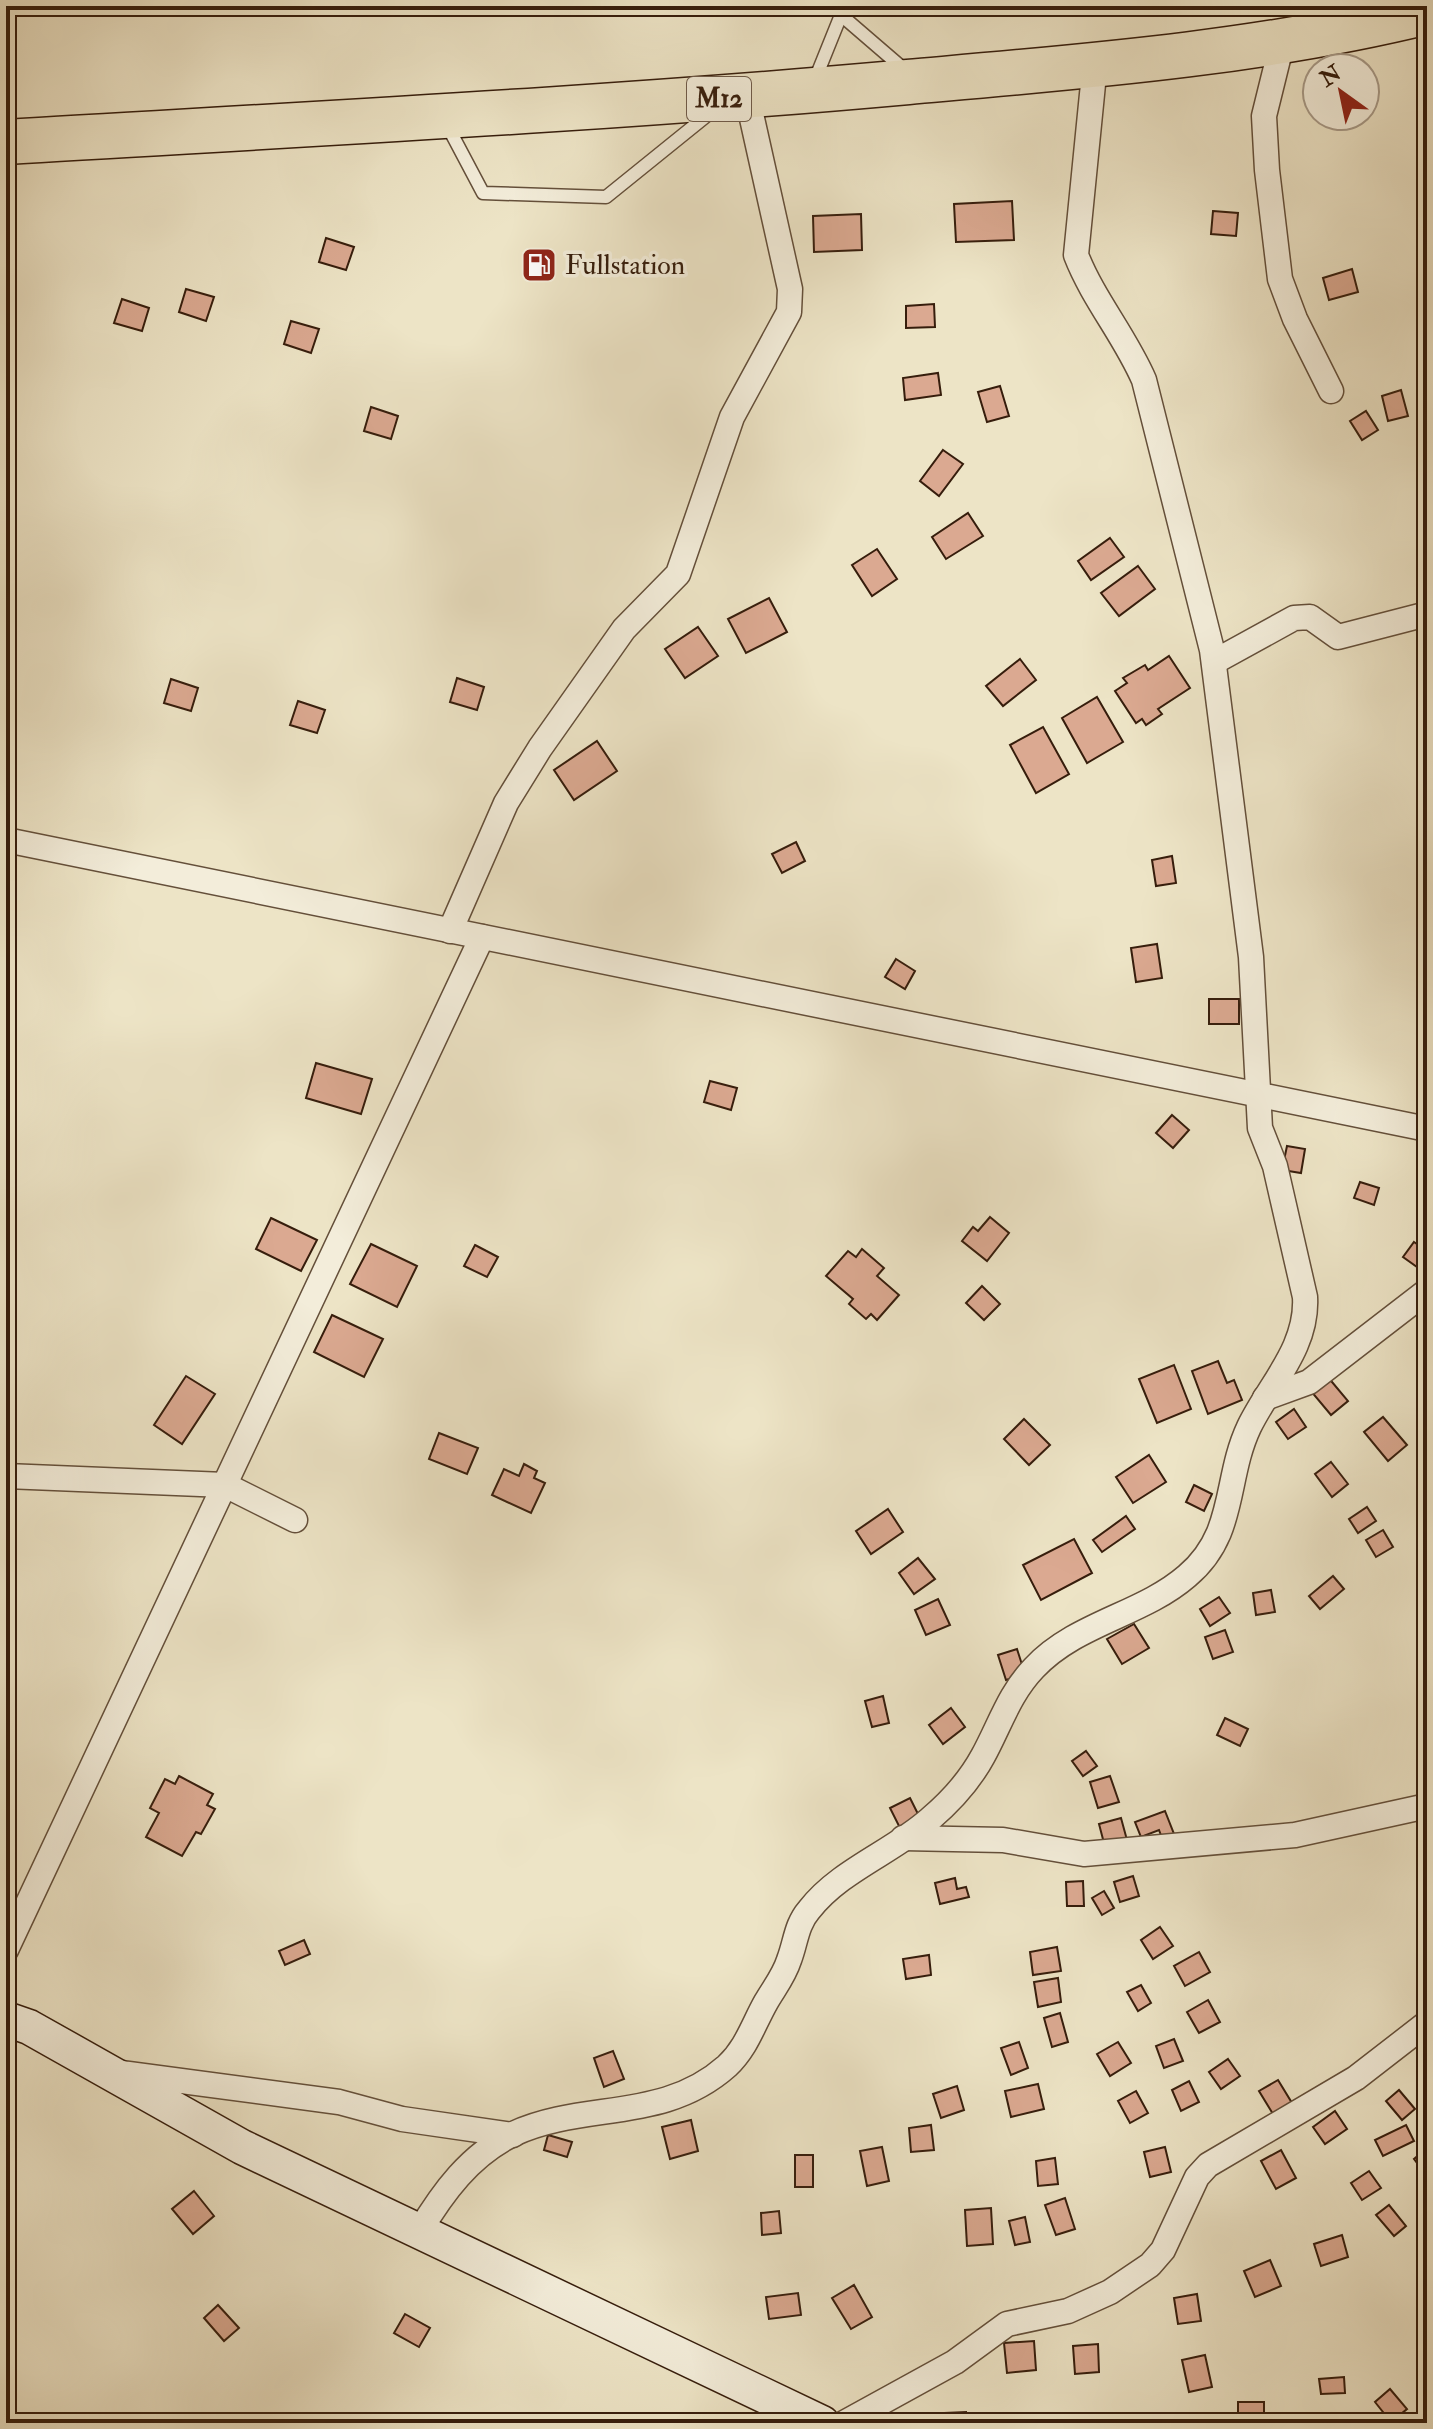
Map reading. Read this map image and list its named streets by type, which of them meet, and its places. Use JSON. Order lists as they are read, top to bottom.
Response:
{
  "streets": {
    "highway": ["M12"]
  },
  "places": {
    "fuel station": ["Fullstation"]
  },
  "north": "top left"
}
